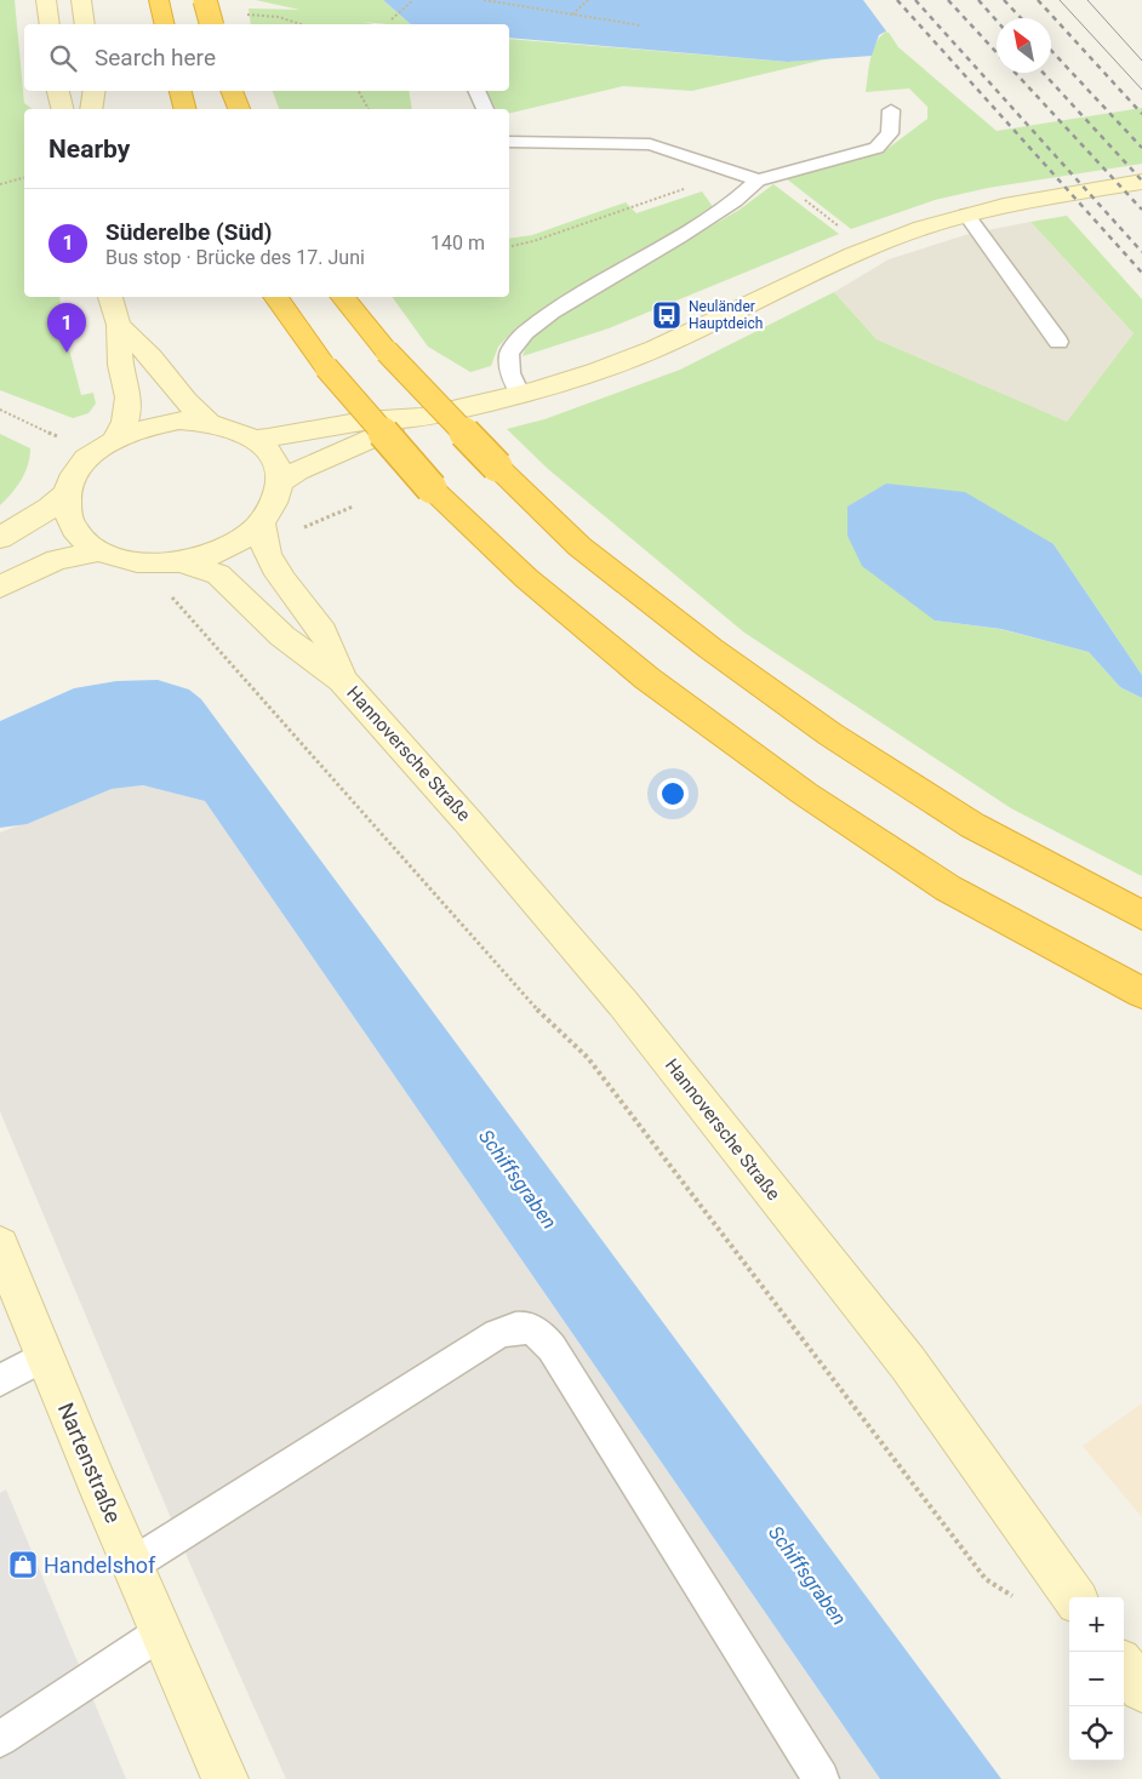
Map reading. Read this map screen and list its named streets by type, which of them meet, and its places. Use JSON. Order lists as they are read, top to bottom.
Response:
{
  "streets": {
    "main road": ["Hannoversche Straße", "Nartenstraße"]
  },
  "water": ["Schiffsgraben"],
  "places": {
    "bus stop": ["Neuländer Hauptdeich"],
    "shop": ["Handelshof"]
  },
  "north": "top left",
  "page": {
    "search": "Search here",
    "heading": "Nearby",
    "list": [
      {
        "mark": "1",
        "name": "Süderelbe (Süd)",
        "note": "Bus stop · Brücke des 17. Juni",
        "value": "140 m"
      }
    ],
    "pins": "1",
    "map_buttons": ["+", "−"]
  }
}
